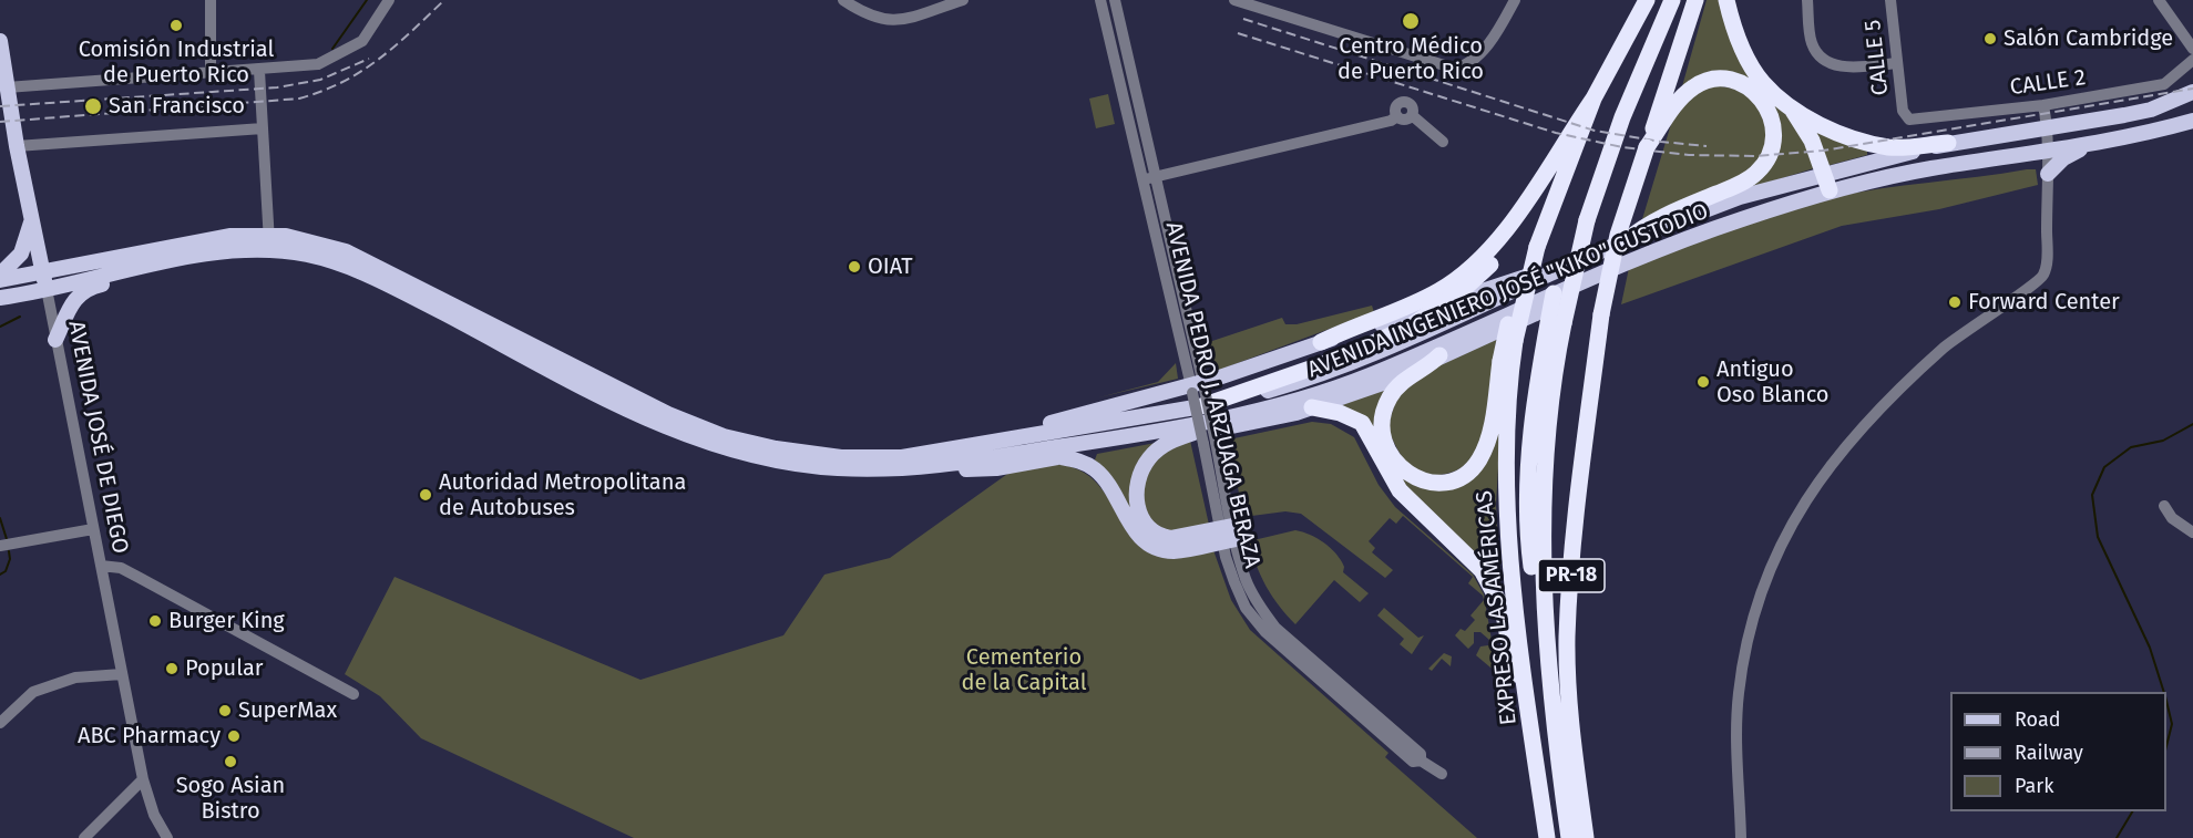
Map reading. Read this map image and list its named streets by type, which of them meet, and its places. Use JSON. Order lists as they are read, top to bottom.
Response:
{
  "streets": {
    "highway": ["PR-18", "EXPRESO LAS AMÉRICAS"],
    "main road": ["AVENIDA INGENIERO JOSÉ \"KIKO\" CUSTODIO", "AVENIDA JOSÉ DE DIEGO"],
    "street": ["CALLE 5", "CALLE 2", "AVENIDA PEDRO J. ARZUAGA BERAZA"]
  },
  "crossings": [
    ["CALLE 5", "CALLE 2"],
    ["AVENIDA INGENIERO JOSÉ \"KIKO\" CUSTODIO", "AVENIDA PEDRO J. ARZUAGA BERAZA"],
    ["AVENIDA INGENIERO JOSÉ \"KIKO\" CUSTODIO", "AVENIDA JOSÉ DE DIEGO"]
  ],
  "parks": ["Cementerio de la Capital"],
  "places": [
    "Centro Médico de Puerto Rico",
    "Comisión Industrial de Puerto Rico",
    "Salón Cambridge",
    "San Francisco",
    "OIAT",
    "Forward Center",
    "Antiguo Oso Blanco",
    "Autoridad Metropolitana de Autobuses",
    "Burger King",
    "Popular",
    "SuperMax",
    "ABC Pharmacy",
    "Sogo Asian Bistro"
  ],
  "legend": ["Road", "Railway", "Park"]
}
